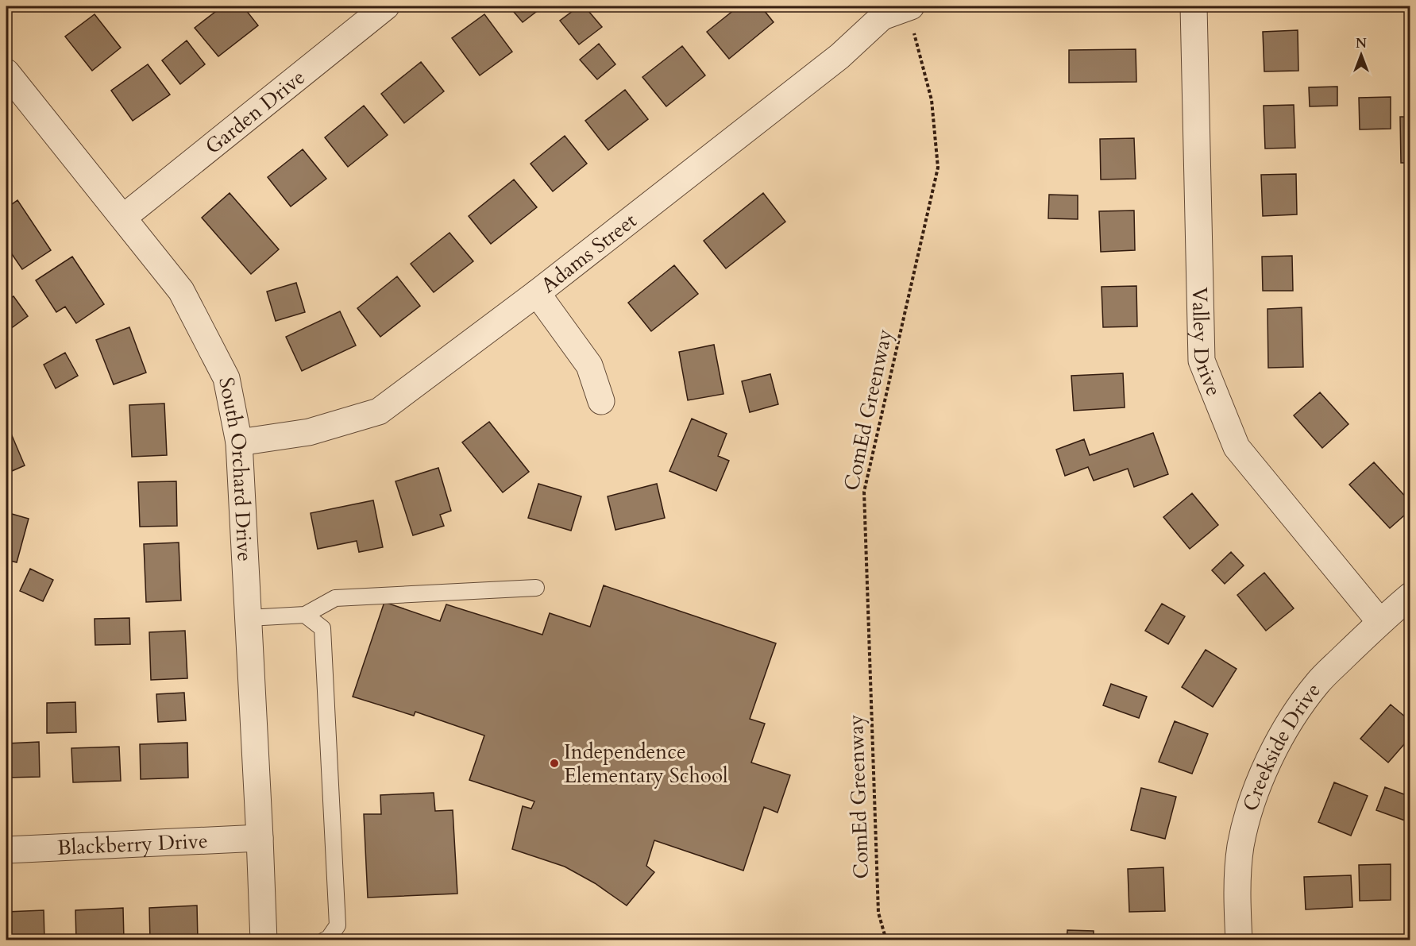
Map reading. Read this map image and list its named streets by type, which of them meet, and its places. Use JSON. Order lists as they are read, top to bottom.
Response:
{
  "streets": {
    "street": [
      "Garden Drive",
      "Adams Street",
      "Valley Drive",
      "South Orchard Drive",
      "Creekside Drive",
      "Blackberry Drive"
    ],
    "path": ["ComEd Greenway"]
  },
  "crossings": [
    ["Garden Drive", "South Orchard Drive"],
    ["Adams Street", "ComEd Greenway"],
    ["Adams Street", "South Orchard Drive"],
    ["Valley Drive", "Creekside Drive"],
    ["South Orchard Drive", "Blackberry Drive"]
  ],
  "places": ["Independence Elementary School"],
  "north": "top"
}
